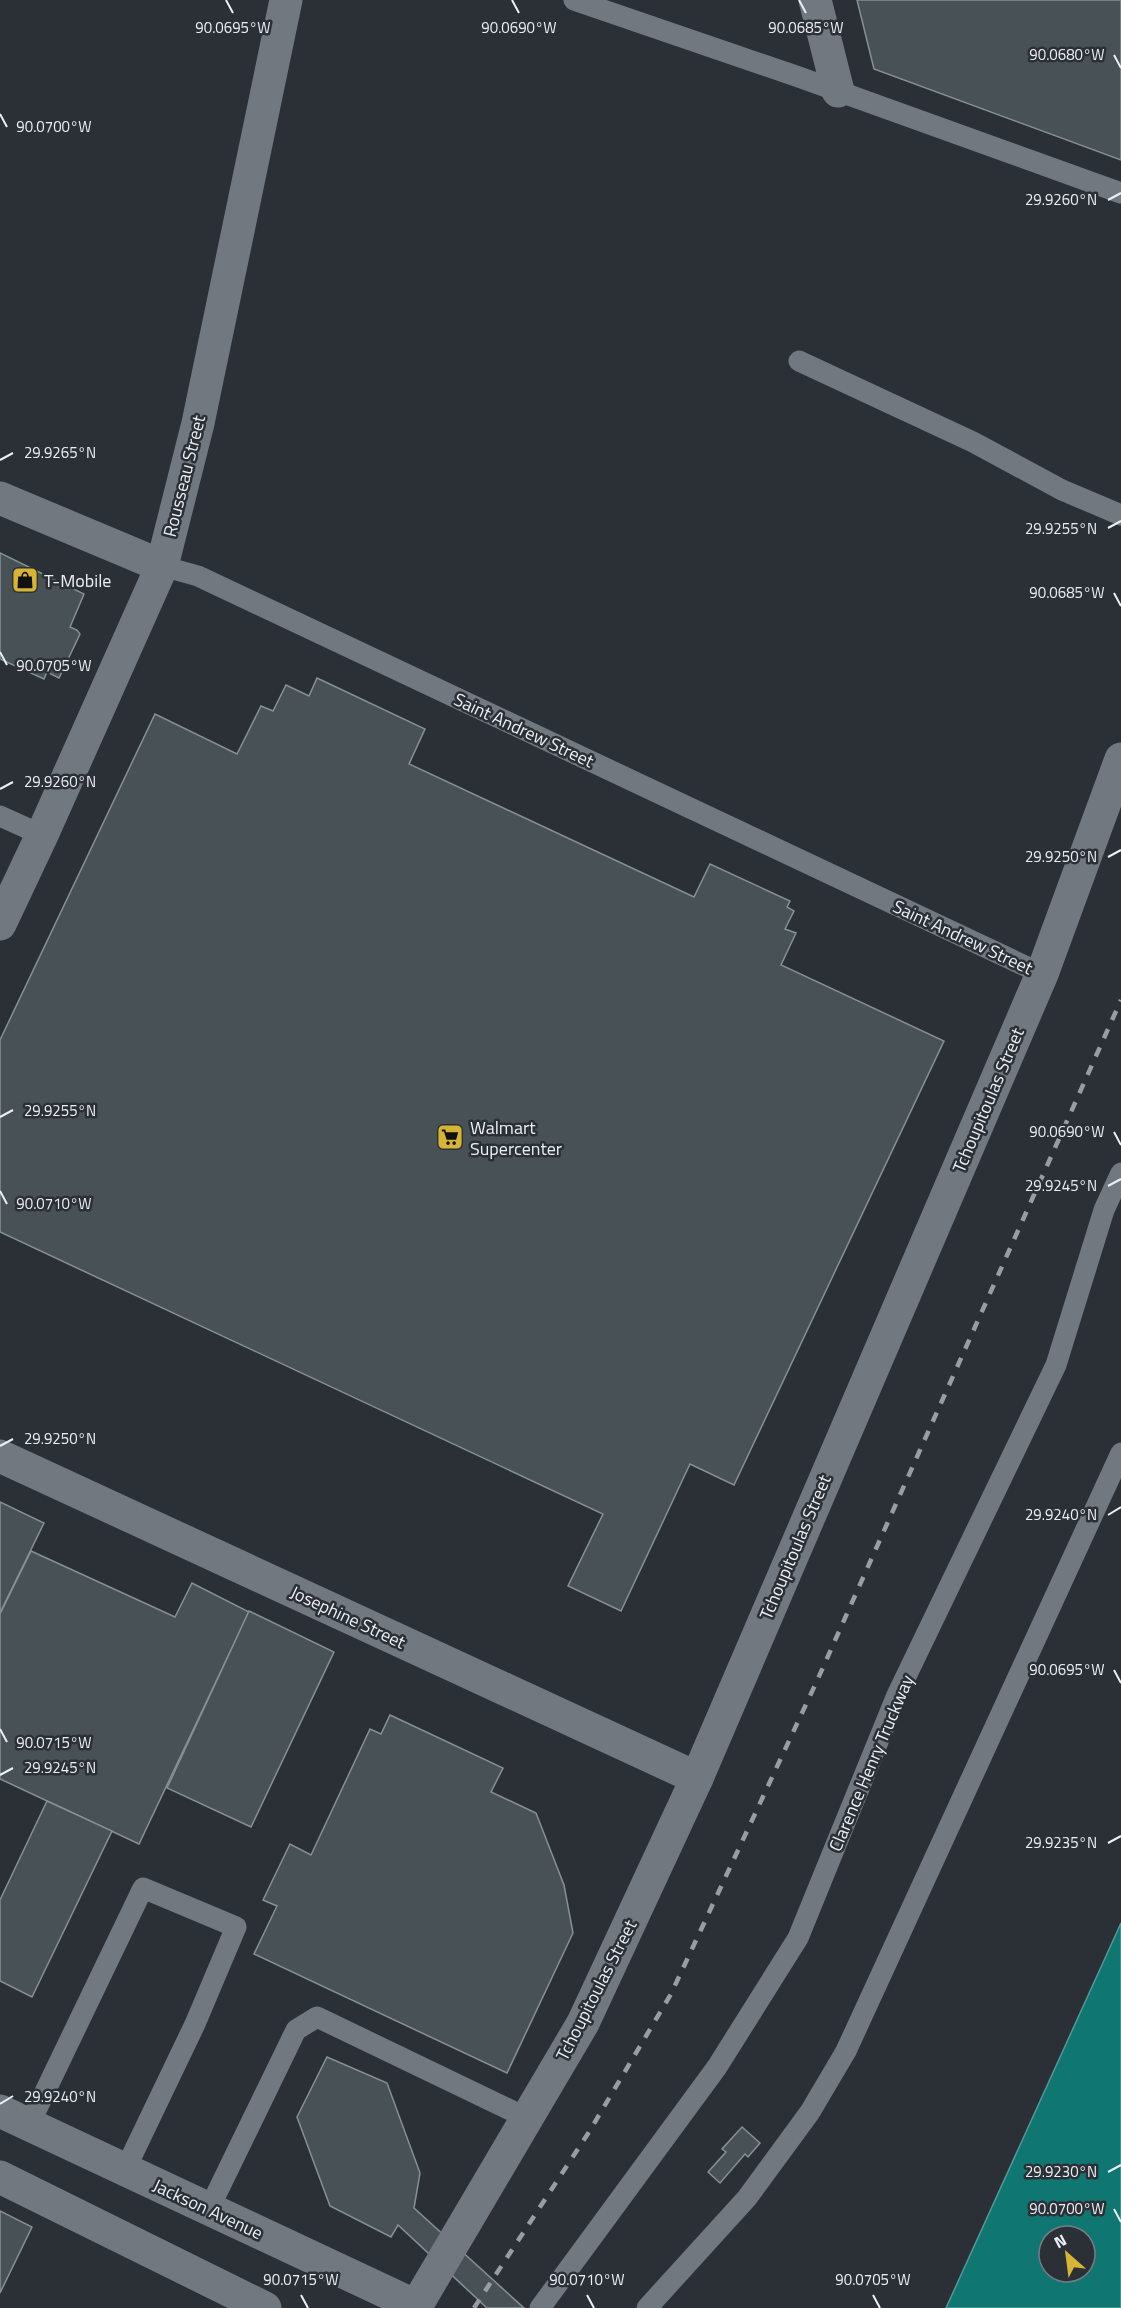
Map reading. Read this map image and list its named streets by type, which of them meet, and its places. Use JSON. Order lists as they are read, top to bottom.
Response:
{
  "streets": {
    "street": [
      "Rousseau Street",
      "Saint Andrew Street",
      "Tchoupitoulas Street",
      "Josephine Street",
      "Jackson Avenue"
    ],
    "lane": ["Clarence Henry Truckway"]
  },
  "crossings": [
    ["Rousseau Street", "Saint Andrew Street"],
    ["Saint Andrew Street", "Tchoupitoulas Street"],
    ["Tchoupitoulas Street", "Josephine Street"],
    ["Tchoupitoulas Street", "Jackson Avenue"]
  ],
  "places": {
    "shop": ["T-Mobile"],
    "supermarket": ["Walmart Supercenter"]
  },
  "north": "top left",
  "coordinates": [
    "90.0695°W",
    "90.0690°W",
    "90.0685°W",
    "90.0680°W",
    "90.0700°W",
    "29.9260°N",
    "29.9265°N",
    "29.9255°N",
    "90.0705°W",
    "29.9250°N",
    "29.9245°N",
    "90.0710°W",
    "29.9240°N",
    "90.0715°W",
    "29.9235°N",
    "29.9230°N"
  ]
}
